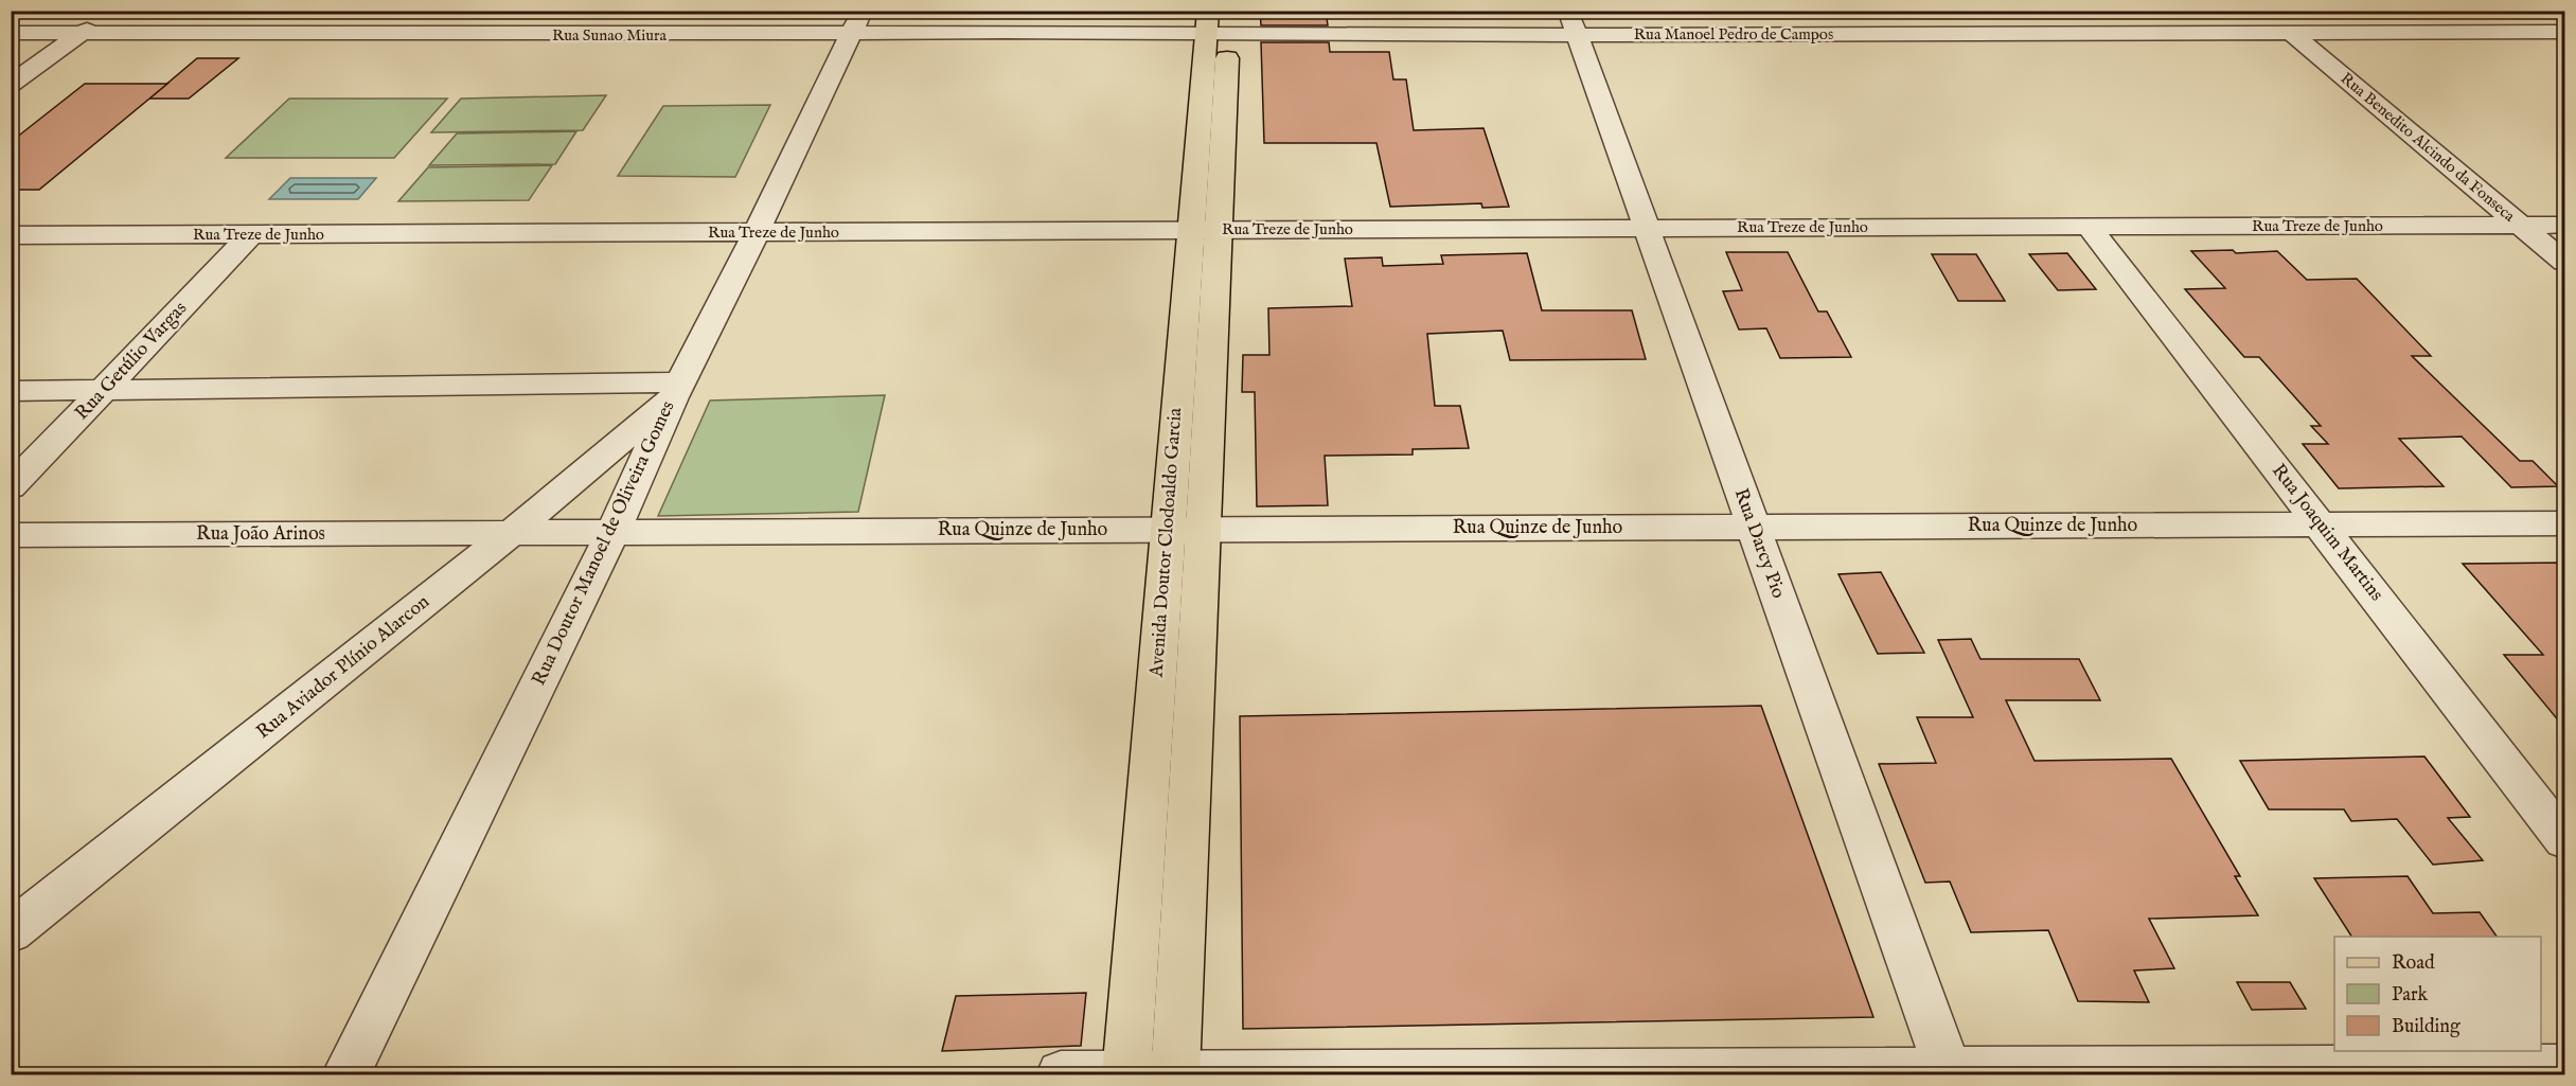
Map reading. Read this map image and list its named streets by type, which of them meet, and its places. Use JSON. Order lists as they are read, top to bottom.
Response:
{
  "streets": {
    "main road": ["Avenida Doutor Clodoaldo Garcia"],
    "street": [
      "Rua Manoel Pedro de Campos",
      "Rua Sunao Miura",
      "Rua Benedito Alcindo da Fonseca",
      "Rua Treze de Junho",
      "Rua Getúlio Vargas",
      "Rua Quinze de Junho",
      "Rua Joaquim Martins",
      "Rua João Arinos",
      "Rua Doutor Manoel de Oliveira Gomes",
      "Rua Darcy Pio",
      "Rua Aviador Plínio Alarcon"
    ]
  },
  "crossings": [
    ["Rua Manoel Pedro de Campos", "Rua Sunao Miura"],
    ["Rua Manoel Pedro de Campos", "Rua Benedito Alcindo da Fonseca"],
    ["Rua Manoel Pedro de Campos", "Avenida Doutor Clodoaldo Garcia"],
    ["Rua Manoel Pedro de Campos", "Rua Darcy Pio"],
    ["Rua Sunao Miura", "Avenida Doutor Clodoaldo Garcia"],
    ["Rua Sunao Miura", "Rua Doutor Manoel de Oliveira Gomes"],
    ["Rua Benedito Alcindo da Fonseca", "Rua Treze de Junho"],
    ["Rua Treze de Junho", "Rua Getúlio Vargas"],
    ["Rua Treze de Junho", "Rua Joaquim Martins"],
    ["Rua Treze de Junho", "Avenida Doutor Clodoaldo Garcia"],
    ["Rua Treze de Junho", "Rua Doutor Manoel de Oliveira Gomes"],
    ["Rua Treze de Junho", "Rua Darcy Pio"],
    ["Rua Quinze de Junho", "Rua Joaquim Martins"],
    ["Rua Quinze de Junho", "Rua João Arinos"],
    ["Rua Quinze de Junho", "Avenida Doutor Clodoaldo Garcia"],
    ["Rua Quinze de Junho", "Rua Doutor Manoel de Oliveira Gomes"],
    ["Rua Quinze de Junho", "Rua Darcy Pio"],
    ["Rua Quinze de Junho", "Rua Aviador Plínio Alarcon"],
    ["Rua João Arinos", "Rua Aviador Plínio Alarcon"],
    ["Rua Doutor Manoel de Oliveira Gomes", "Rua Aviador Plínio Alarcon"]
  ],
  "legend": ["Road", "Park", "Building"]
}
